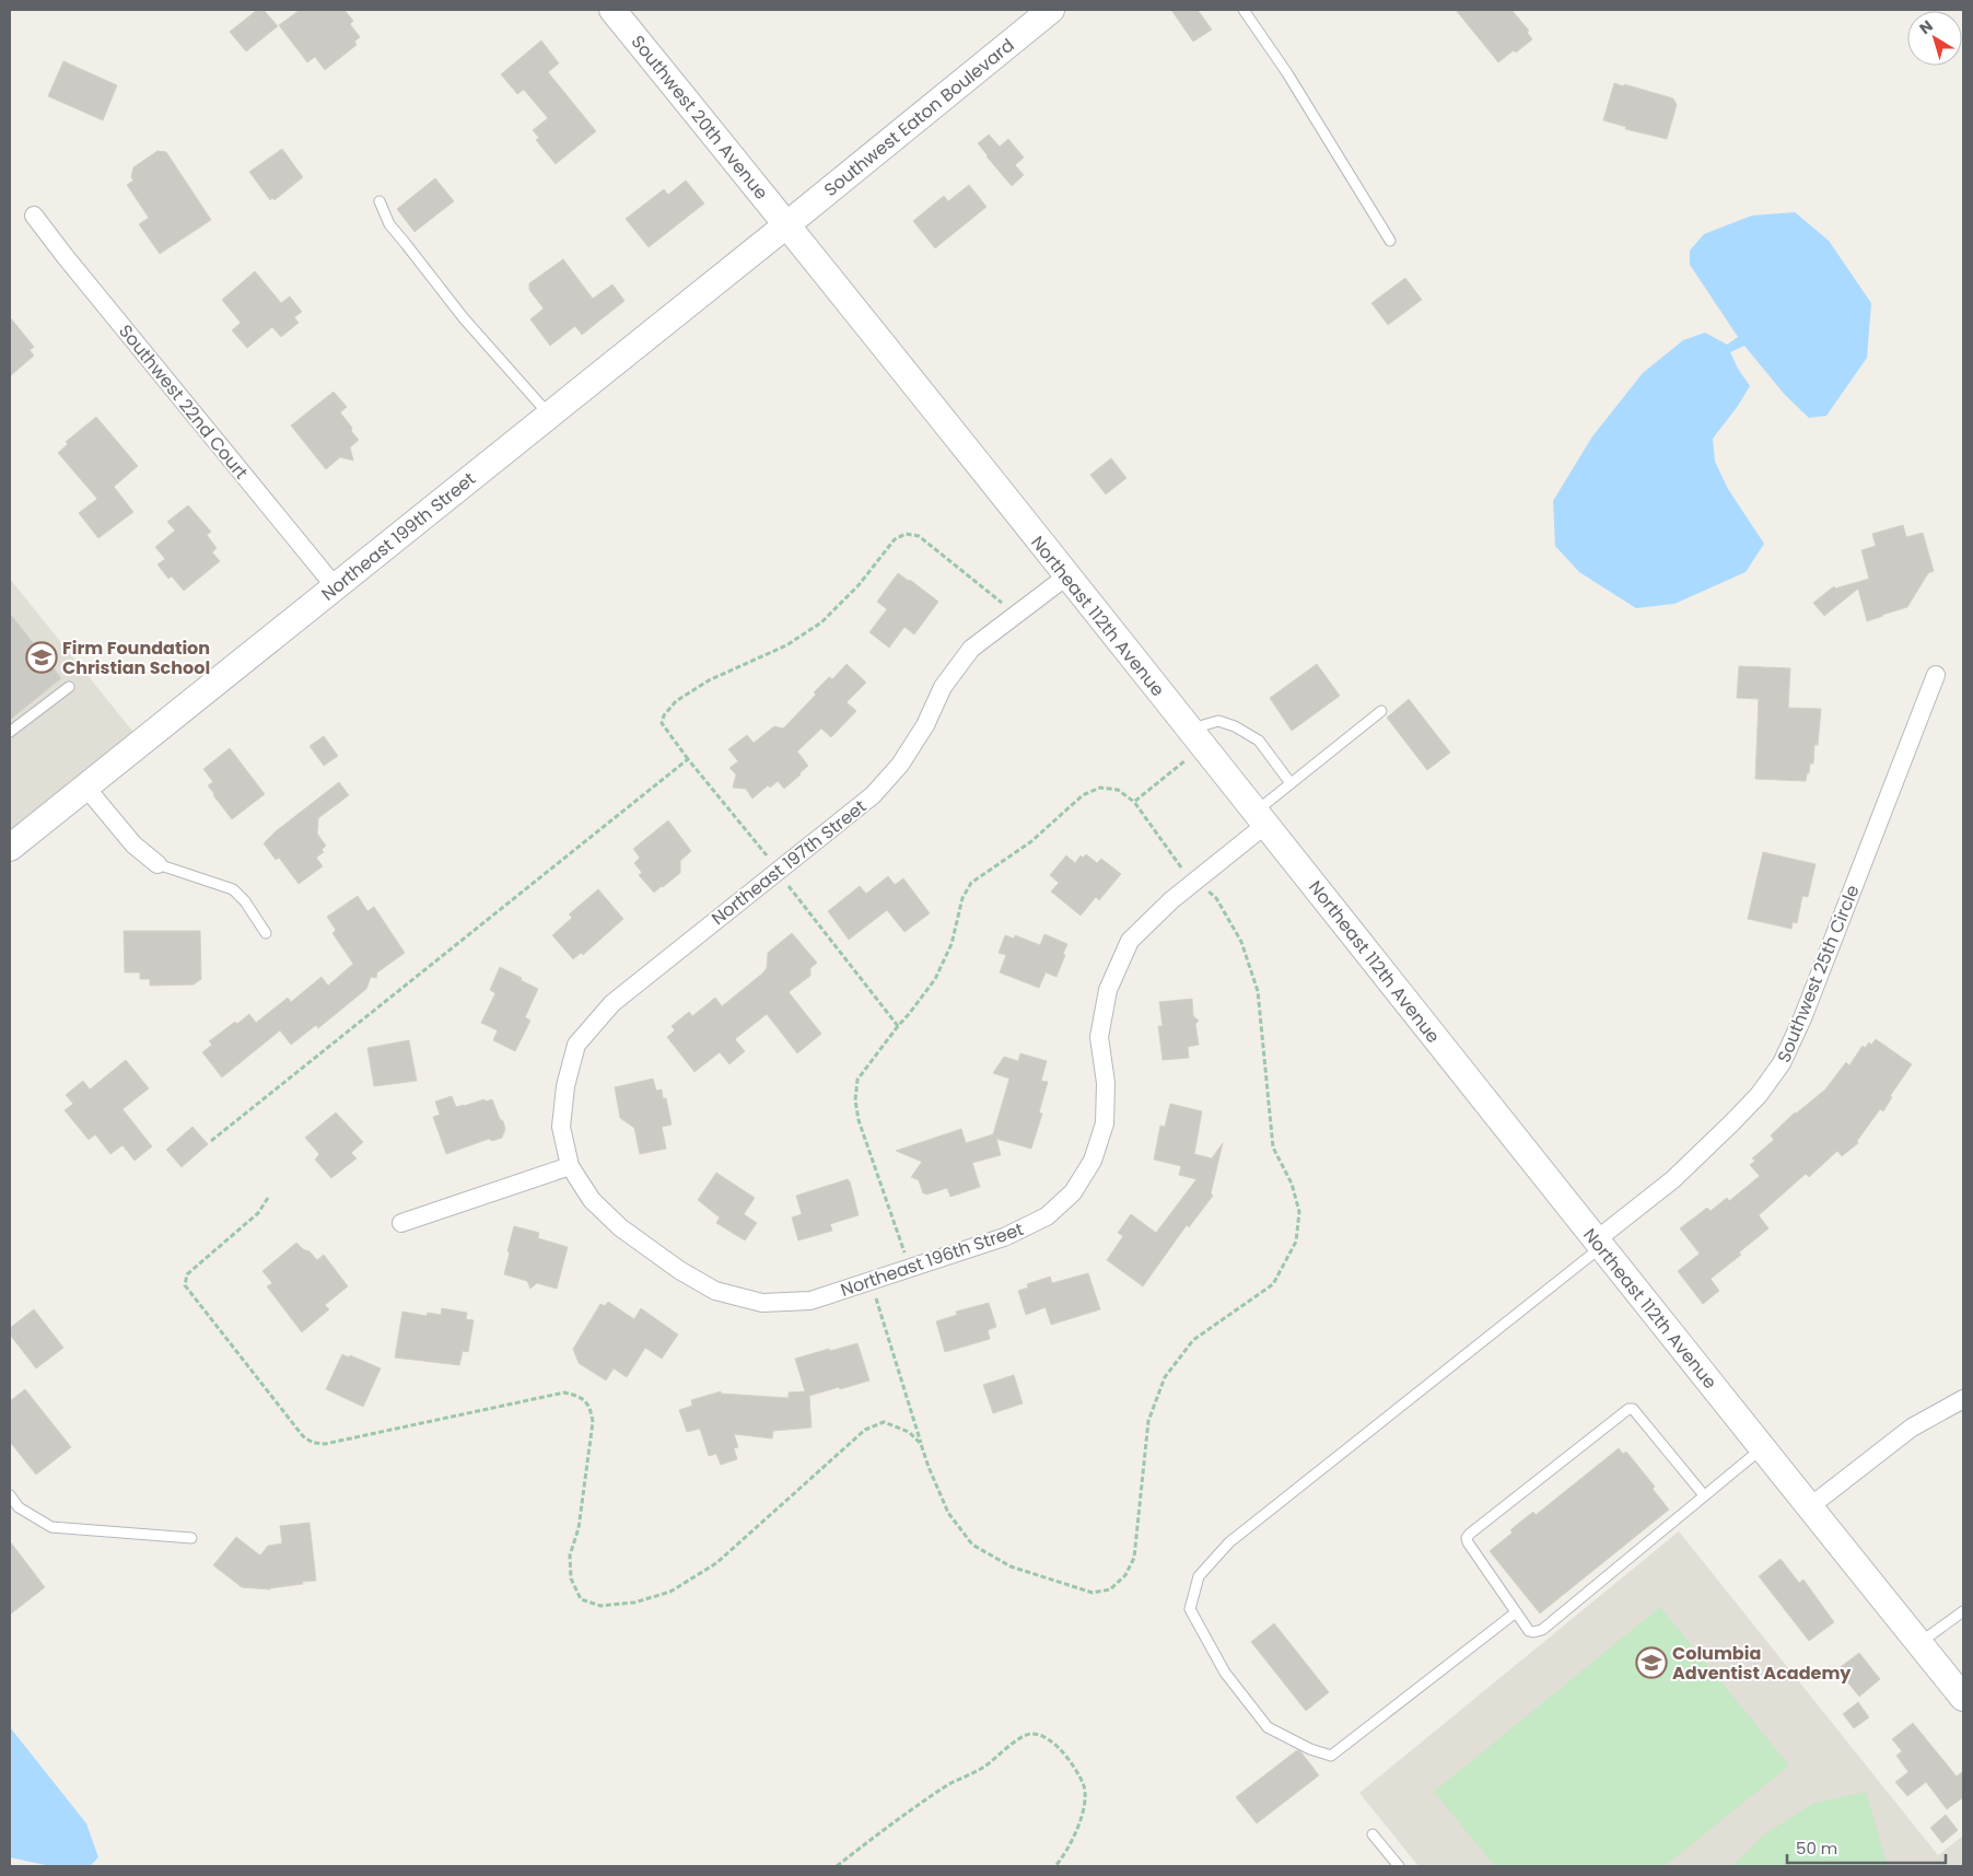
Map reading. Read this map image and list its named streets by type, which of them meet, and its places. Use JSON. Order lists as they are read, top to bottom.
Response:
{
  "streets": {
    "street": [
      "Southwest 20th Avenue",
      "Southwest Eaton Boulevard",
      "Southwest 22nd Court",
      "Northeast 199th Street",
      "Northeast 112th Avenue",
      "Northeast 197th Street",
      "Southwest 25th Circle",
      "Northeast 196th Street"
    ]
  },
  "crossings": [
    ["Southwest 20th Avenue", "Southwest Eaton Boulevard"],
    ["Southwest 20th Avenue", "Northeast 199th Street"],
    ["Southwest 20th Avenue", "Northeast 112th Avenue"],
    ["Southwest Eaton Boulevard", "Northeast 199th Street"],
    ["Southwest Eaton Boulevard", "Northeast 112th Avenue"],
    ["Southwest 22nd Court", "Northeast 199th Street"],
    ["Northeast 199th Street", "Northeast 112th Avenue"],
    ["Northeast 112th Avenue", "Northeast 197th Street"],
    ["Northeast 112th Avenue", "Southwest 25th Circle"],
    ["Northeast 112th Avenue", "Northeast 196th Street"],
    ["Northeast 197th Street", "Northeast 196th Street"]
  ],
  "places": {
    "school or university": ["Firm Foundation Christian School", "Columbia Adventist Academy"]
  },
  "scale_bar": "50 m",
  "north": "top left"
}
